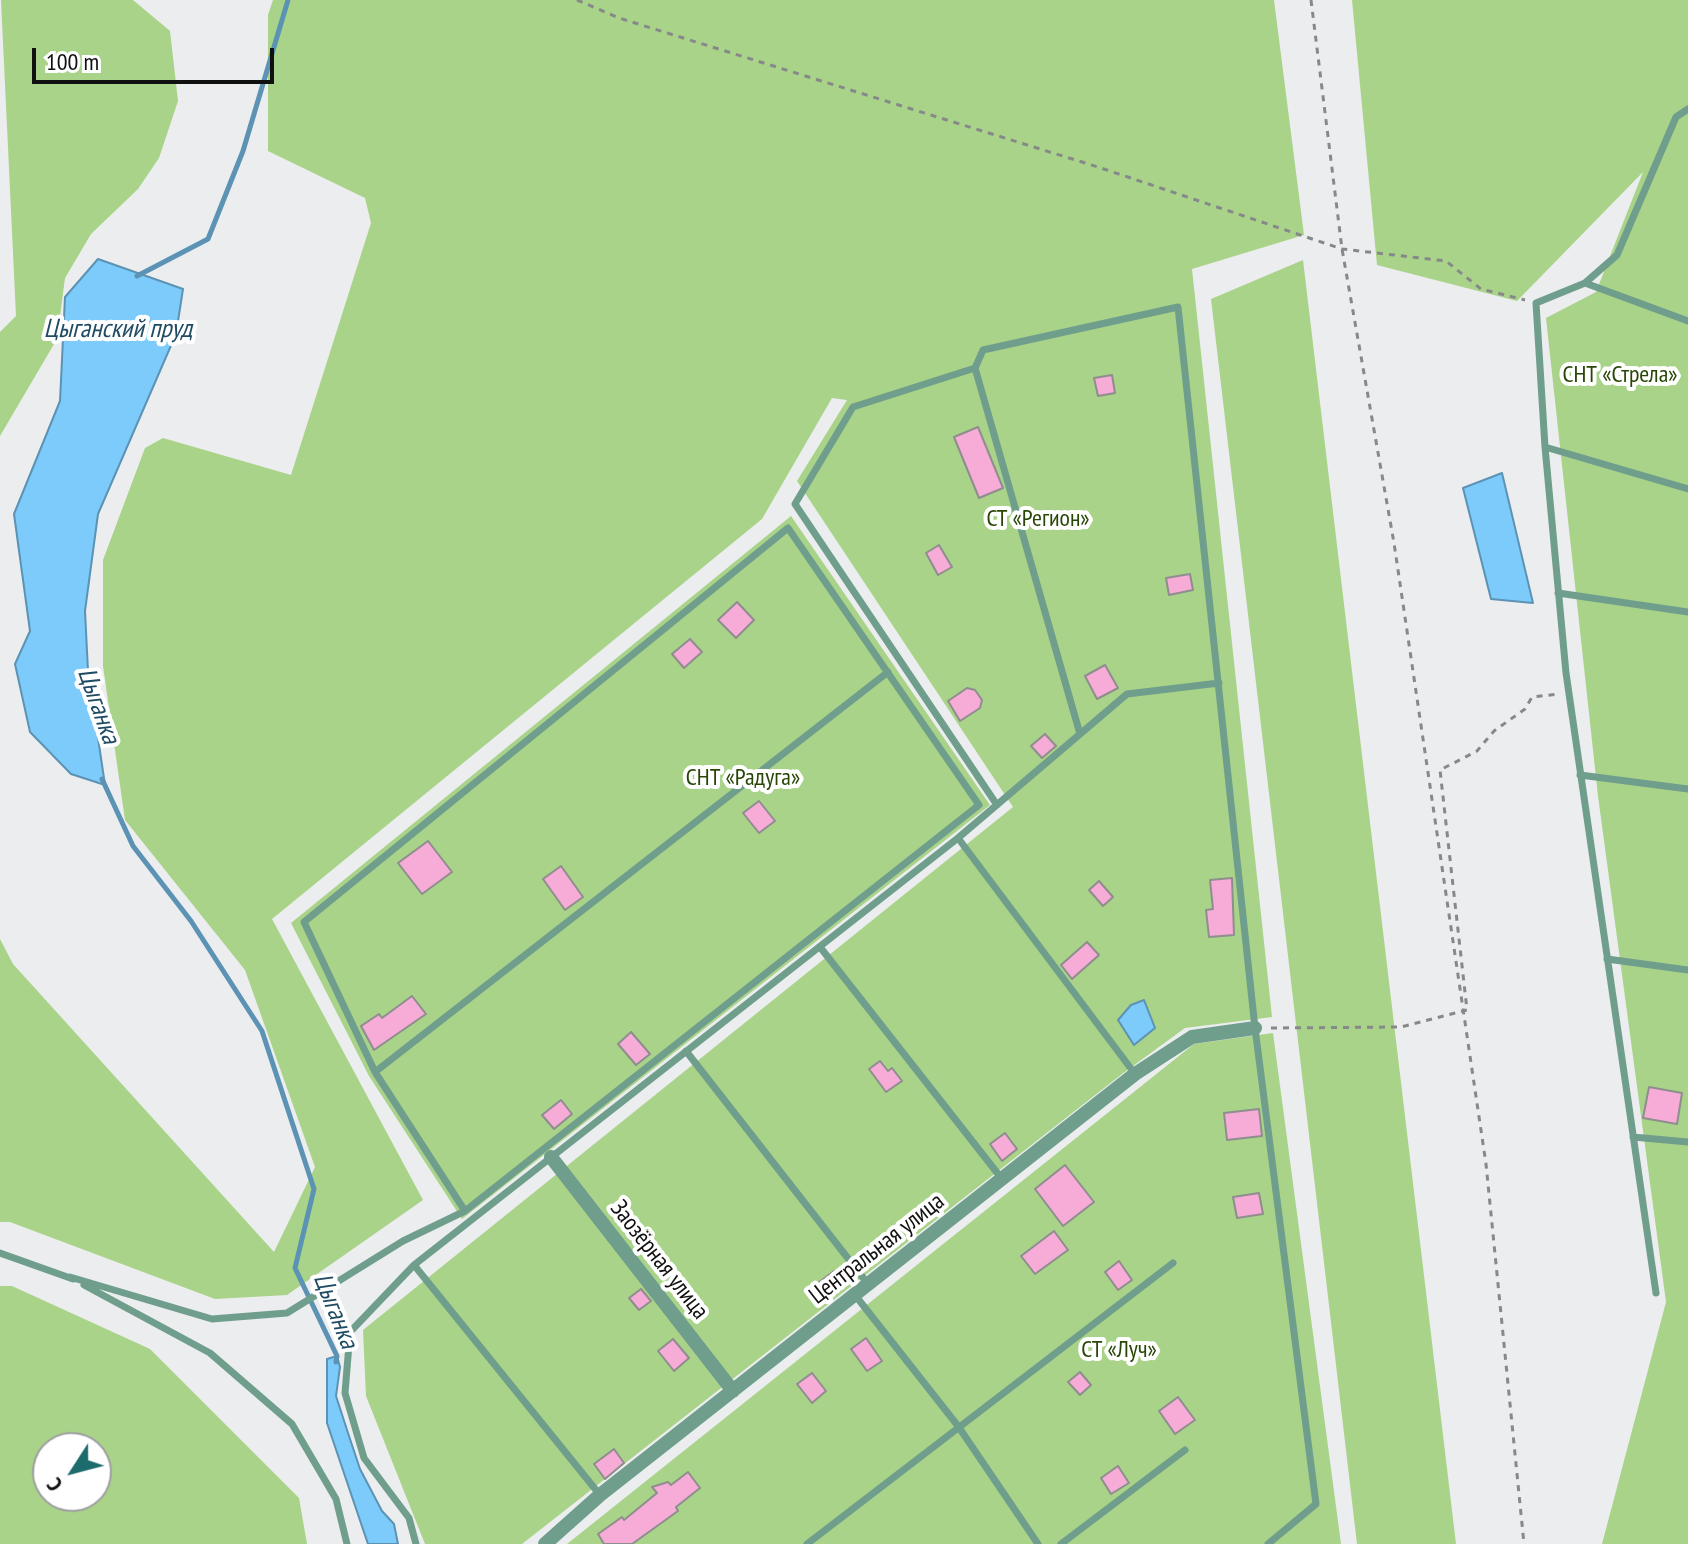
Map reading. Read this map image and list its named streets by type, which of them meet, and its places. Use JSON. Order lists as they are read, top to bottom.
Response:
{
  "streets": {
    "street": ["Центральная улица", "Заозёрная улица"]
  },
  "crossings": [
    ["Центральная улица", "Заозёрная улица"]
  ],
  "water": ["Цыганский пруд", "Цыганка"],
  "parks": [
    "СНТ «Стрела»",
    "СТ «Регион»",
    "СНТ «Радуга»",
    "СТ «Луч»"
  ],
  "scale_bar": "100 m",
  "north": "bottom left"
}
